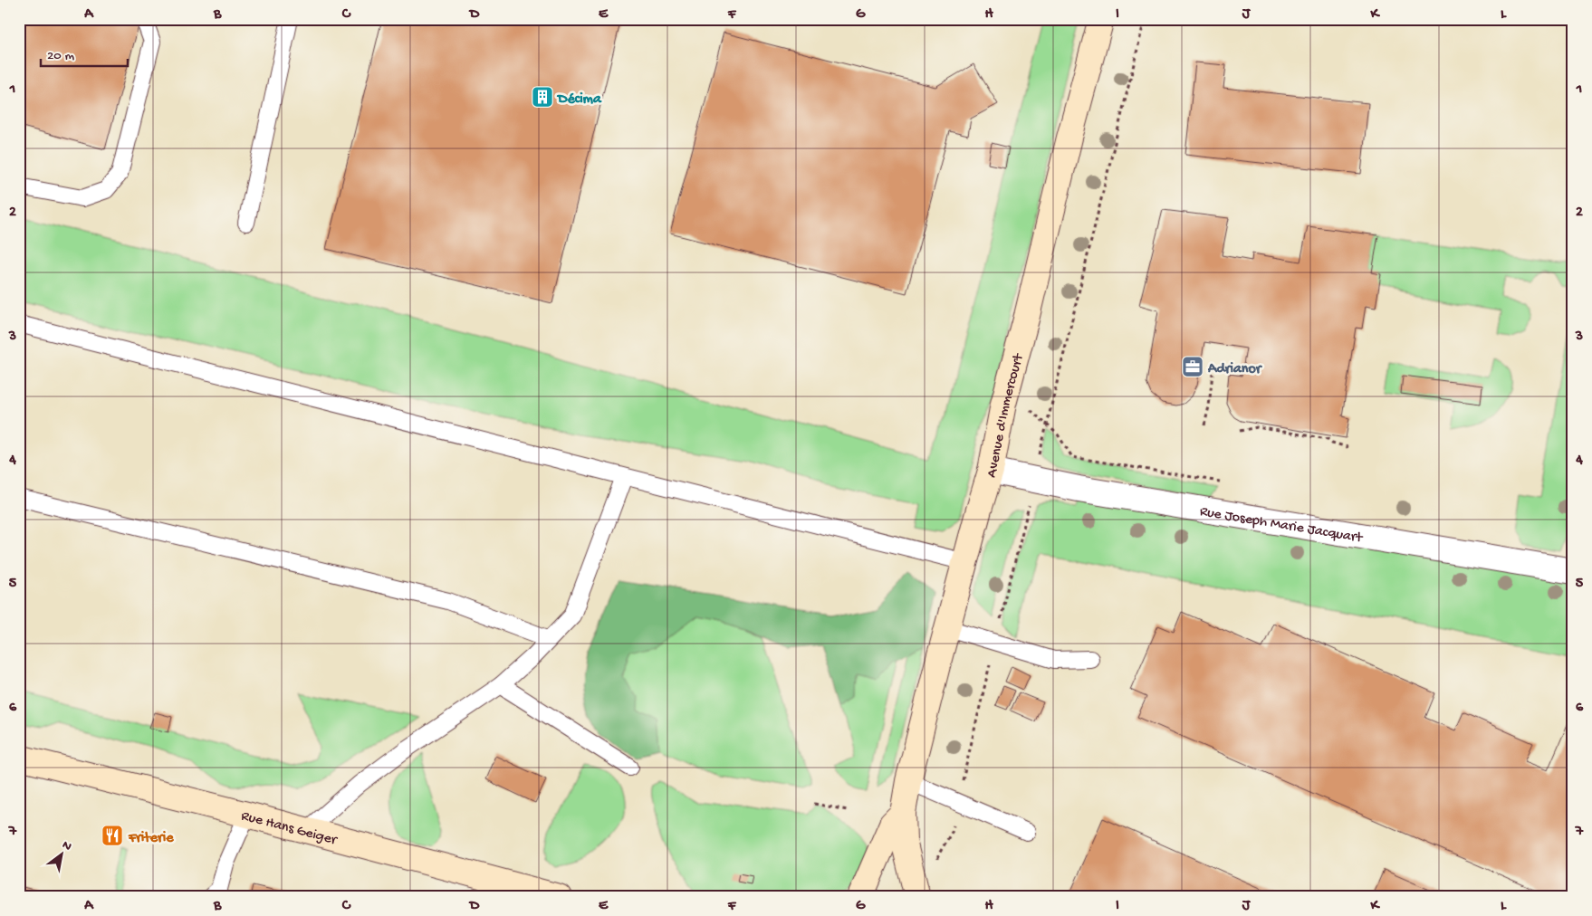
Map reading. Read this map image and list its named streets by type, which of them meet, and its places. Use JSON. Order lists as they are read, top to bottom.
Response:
{
  "streets": {
    "main road": ["Avenue d'Immercourt", "Rue Hans Geiger"],
    "street": ["Rue Joseph Marie Jacquart"]
  },
  "crossings": [
    ["Avenue d'Immercourt", "Rue Joseph Marie Jacquart"]
  ],
  "places": {
    "building": ["Décima"],
    "office": ["Adrianor"],
    "restaurant": ["Friterie"]
  },
  "scale_bar": "20 m",
  "north": "top right",
  "grid": {
    "columns": [
      "A",
      "B",
      "C",
      "D",
      "E",
      "F",
      "G",
      "H",
      "I",
      "J",
      "K",
      "L"
    ],
    "rows": [
      "1",
      "2",
      "3",
      "4",
      "5",
      "6",
      "7"
    ]
  }
}
